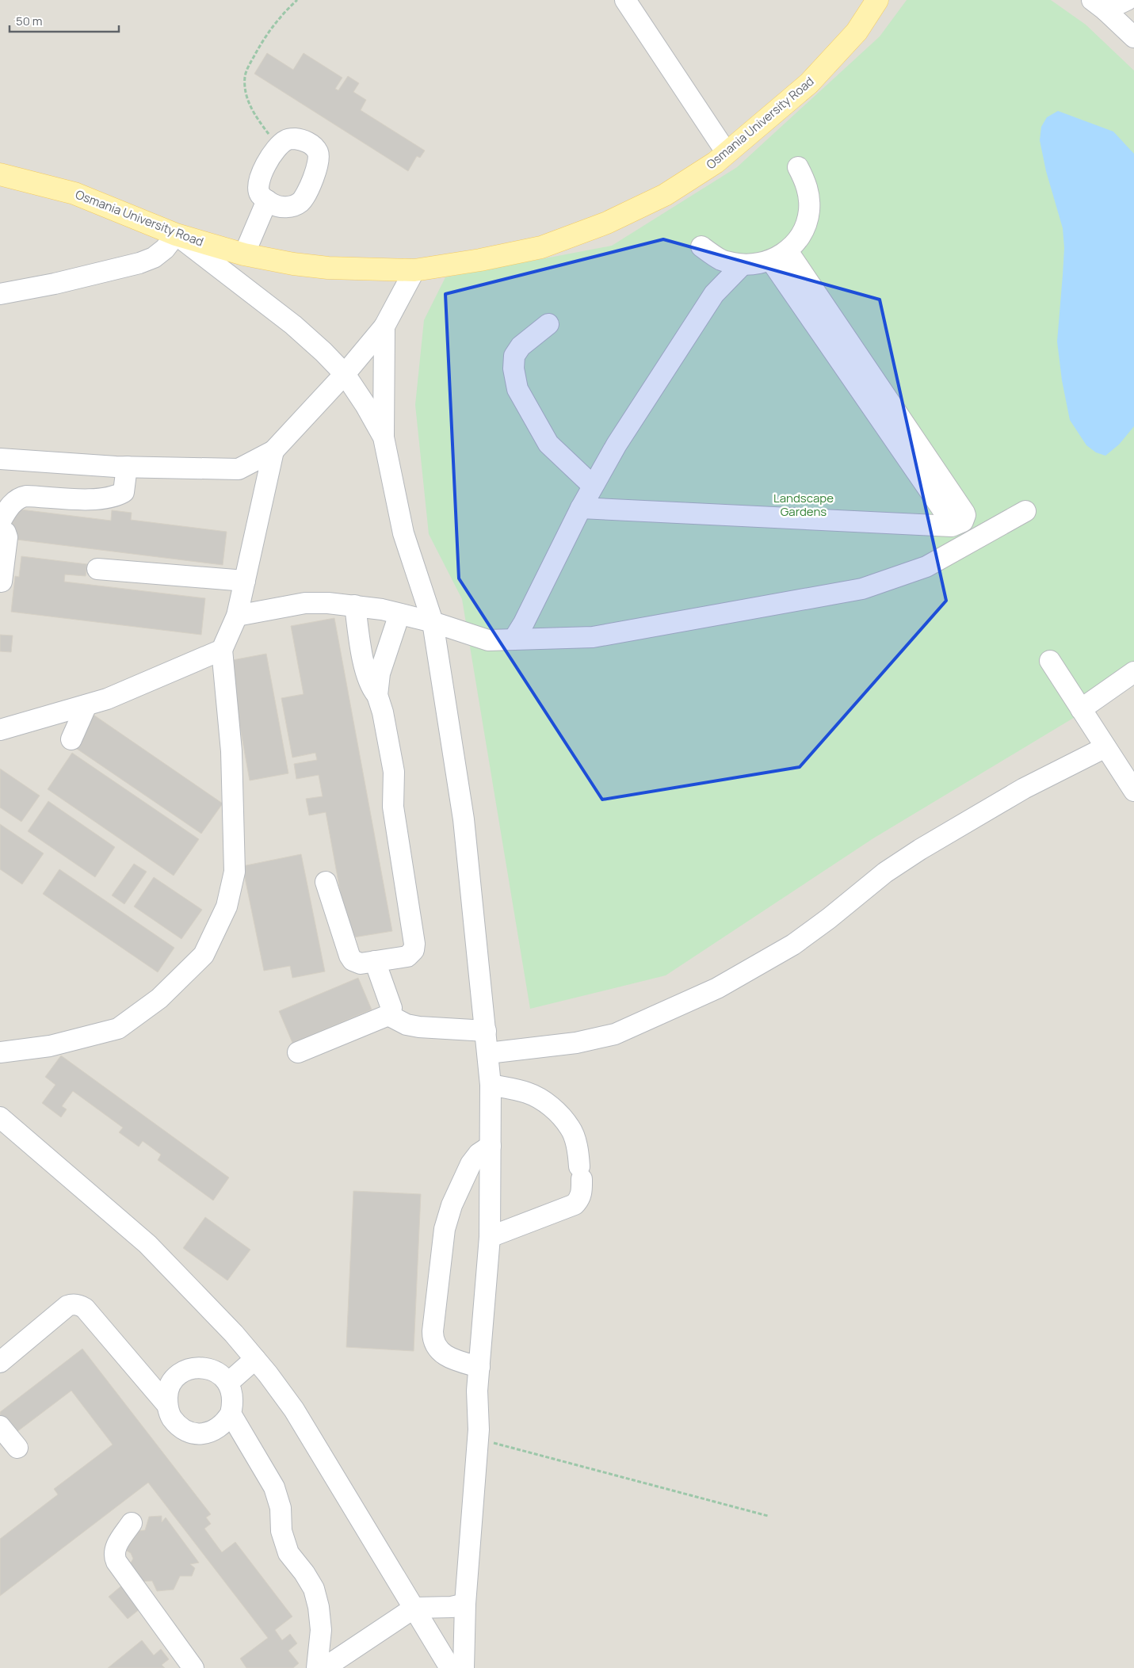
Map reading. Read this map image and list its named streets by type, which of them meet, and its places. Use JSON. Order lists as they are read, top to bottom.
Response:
{
  "streets": {
    "main road": ["Osmania University Road"]
  },
  "parks": ["Landscape Gardens"],
  "scale_bar": "50 m"
}
